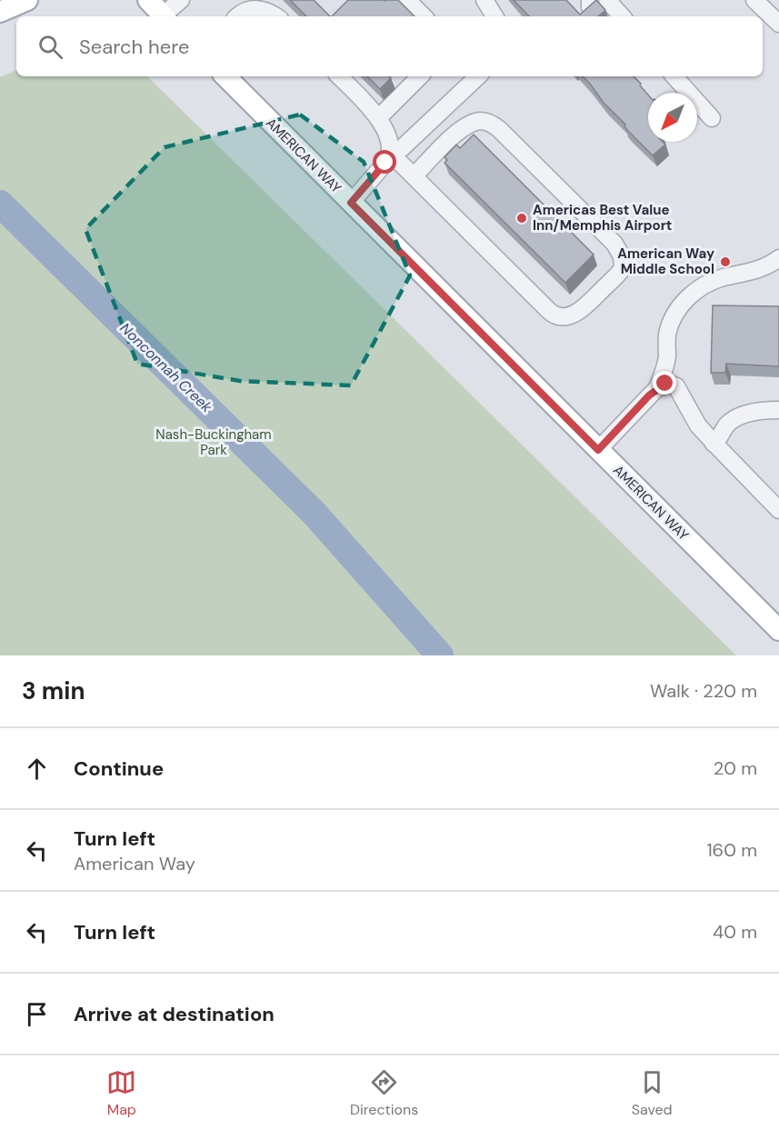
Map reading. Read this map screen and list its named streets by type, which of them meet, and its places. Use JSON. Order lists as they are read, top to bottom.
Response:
{
  "streets": {
    "main road": ["AMERICAN WAY"]
  },
  "water": ["Nonconnah Creek"],
  "parks": ["Nash-Buckingham Park"],
  "places": ["Americas Best Value Inn/Memphis Airport", "American Way Middle School"],
  "north": "bottom left",
  "page": {
    "search": "Search here",
    "heading": ["3 min", "Walk · 220 m"],
    "list": [
      ["Continue", "20 m"],
      ["Turn left", "American Way", "160 m"],
      ["Turn left", "40 m"],
      "Arrive at destination"
    ],
    "nav": ["Map", "Directions", "Saved"]
  }
}
